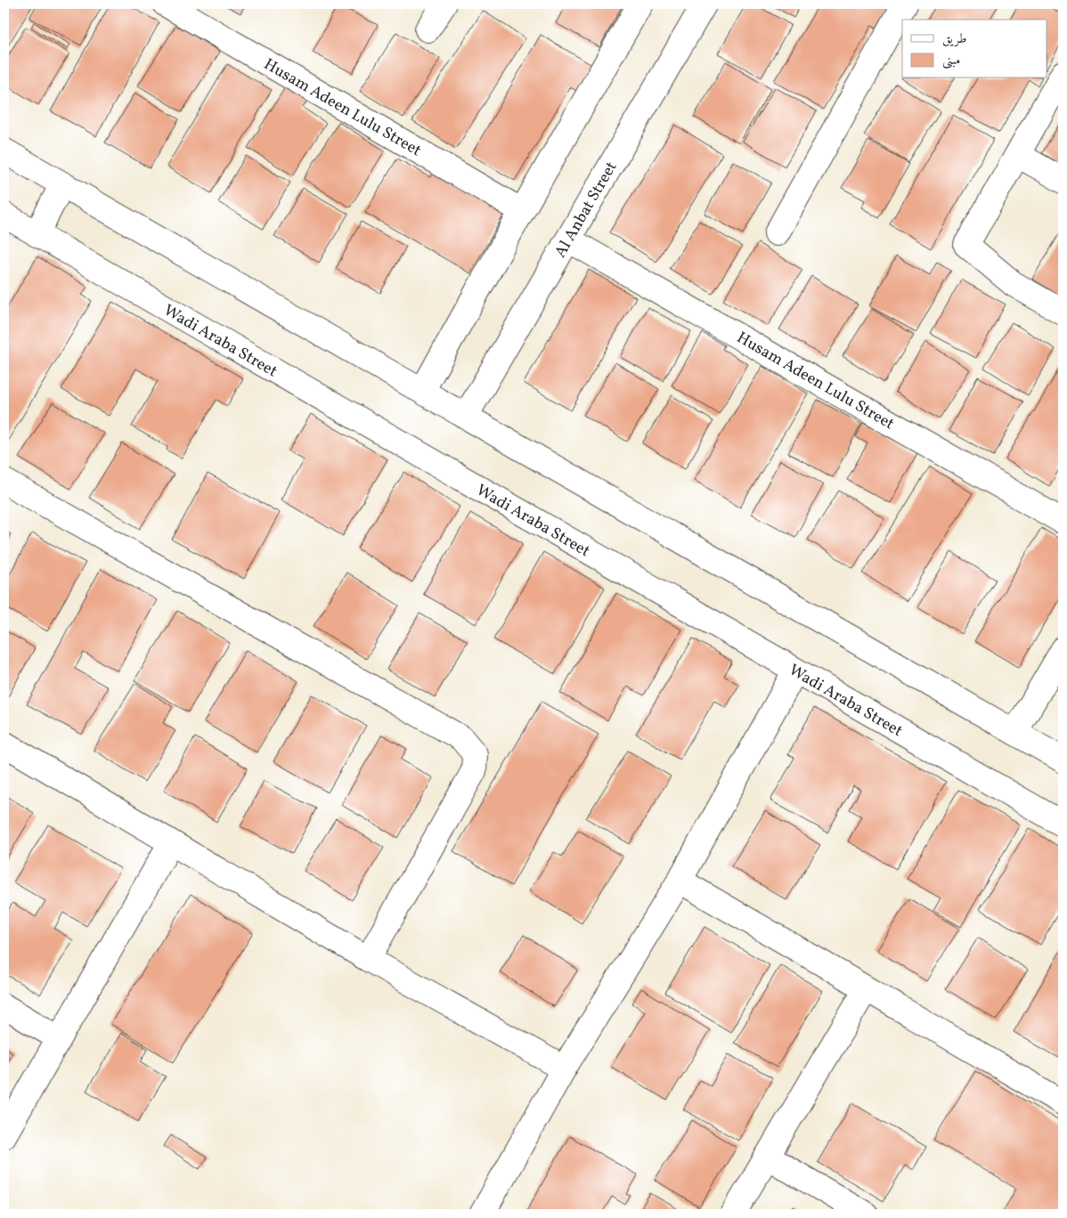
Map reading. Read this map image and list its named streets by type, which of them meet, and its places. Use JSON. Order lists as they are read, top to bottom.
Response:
{
  "streets": {
    "street": ["Husam Adeen Lulu Street", "Al Anbat Street", "Wadi Araba Street"]
  },
  "crossings": [
    ["Husam Adeen Lulu Street", "Al Anbat Street"]
  ],
  "legend": ["طريق", "مبنى"]
}
